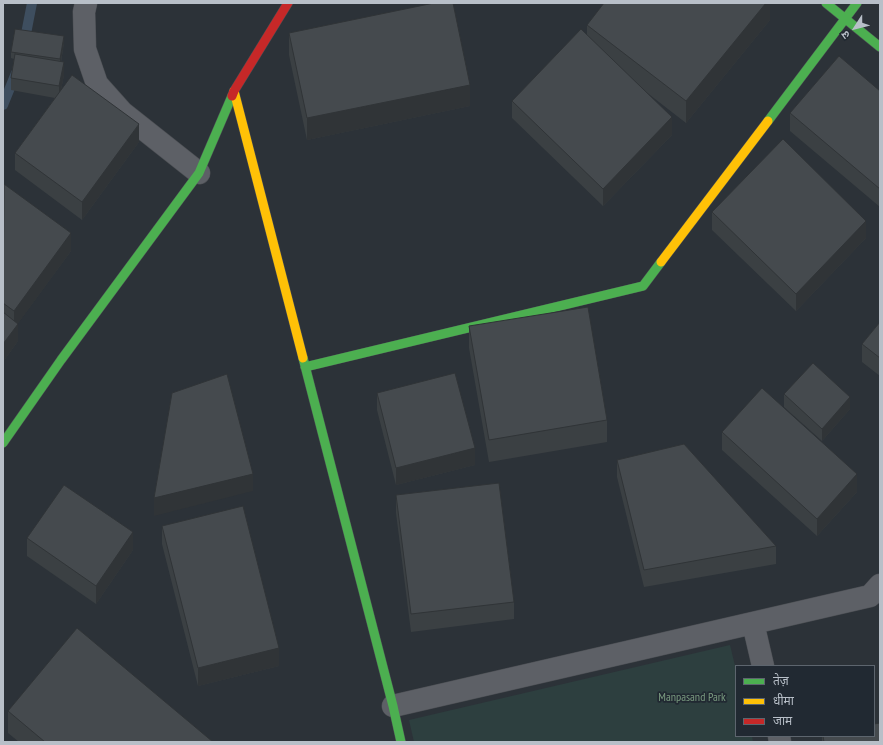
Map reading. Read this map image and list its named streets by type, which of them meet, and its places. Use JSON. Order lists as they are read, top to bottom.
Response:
{
  "parks": ["Manpasand Park"],
  "legend": ["तेज़", "धीमा", "जाम"],
  "north": "bottom left"
}
